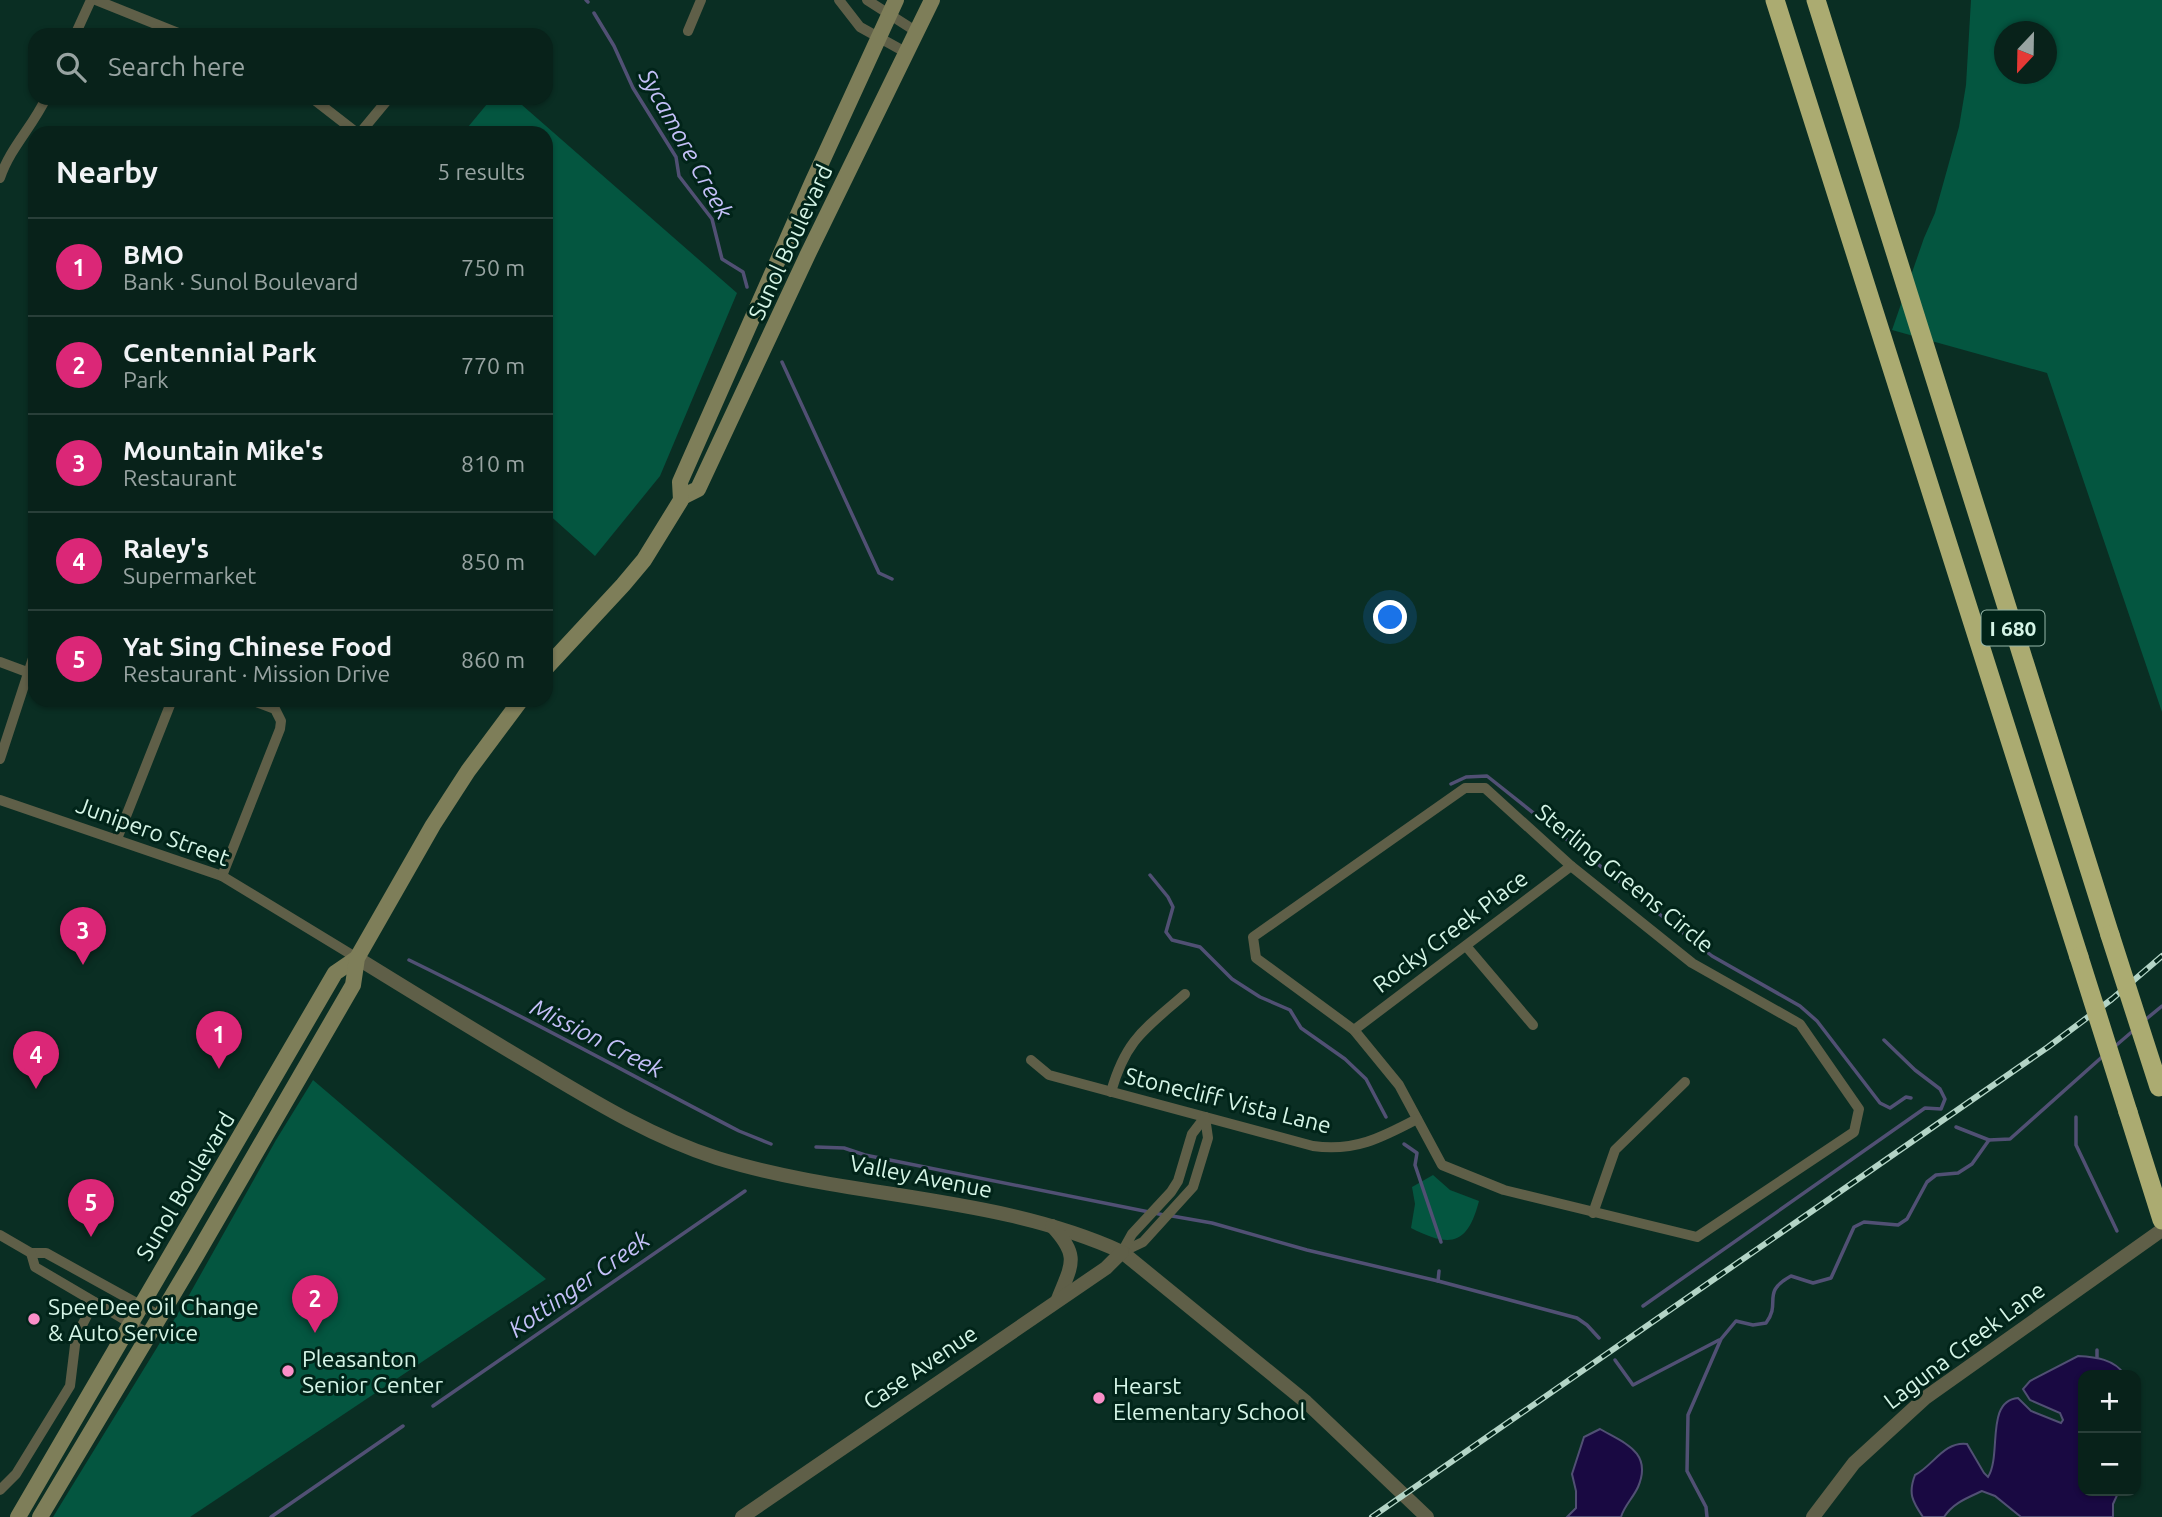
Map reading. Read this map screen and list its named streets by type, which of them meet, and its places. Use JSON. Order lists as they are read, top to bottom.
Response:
{
  "streets": {
    "highway": ["I 680"],
    "main road": ["Sunol Boulevard"],
    "street": [
      "Junipero Street",
      "Sterling Greens Circle",
      "Rocky Creek Place",
      "Stonecliff Vista Lane",
      "Valley Avenue",
      "Laguna Creek Lane",
      "Case Avenue"
    ]
  },
  "crossings": [
    ["Sunol Boulevard", "Junipero Street"],
    ["Sunol Boulevard", "Valley Avenue"],
    ["Junipero Street", "Valley Avenue"],
    ["Sterling Greens Circle", "Rocky Creek Place"],
    ["Sterling Greens Circle", "Stonecliff Vista Lane"],
    ["Stonecliff Vista Lane", "Case Avenue"],
    ["Valley Avenue", "Case Avenue"]
  ],
  "water": ["Sycamore Creek", "Mission Creek", "Kottinger Creek"],
  "places": ["SpeeDee Oil Change & Auto Service", "Pleasanton Senior Center", "Hearst Elementary School"],
  "north": "bottom",
  "page": {
    "search": "Search here",
    "heading": ["Nearby", "5 results"],
    "list": [
      {
        "mark": "1",
        "name": "BMO",
        "note": "Bank · Sunol Boulevard",
        "value": "750 m"
      },
      {
        "mark": "2",
        "name": "Centennial Park",
        "note": "Park",
        "value": "770 m"
      },
      {
        "mark": "3",
        "name": "Mountain Mike's",
        "note": "Restaurant",
        "value": "810 m"
      },
      {
        "mark": "4",
        "name": "Raley's",
        "note": "Supermarket",
        "value": "850 m"
      },
      {
        "mark": "5",
        "name": "Yat Sing Chinese Food",
        "note": "Restaurant · Mission Drive",
        "value": "860 m"
      }
    ],
    "pins": [
      "3",
      "1",
      "4",
      "5",
      "2"
    ],
    "map_buttons": ["+", "−"]
  }
}
